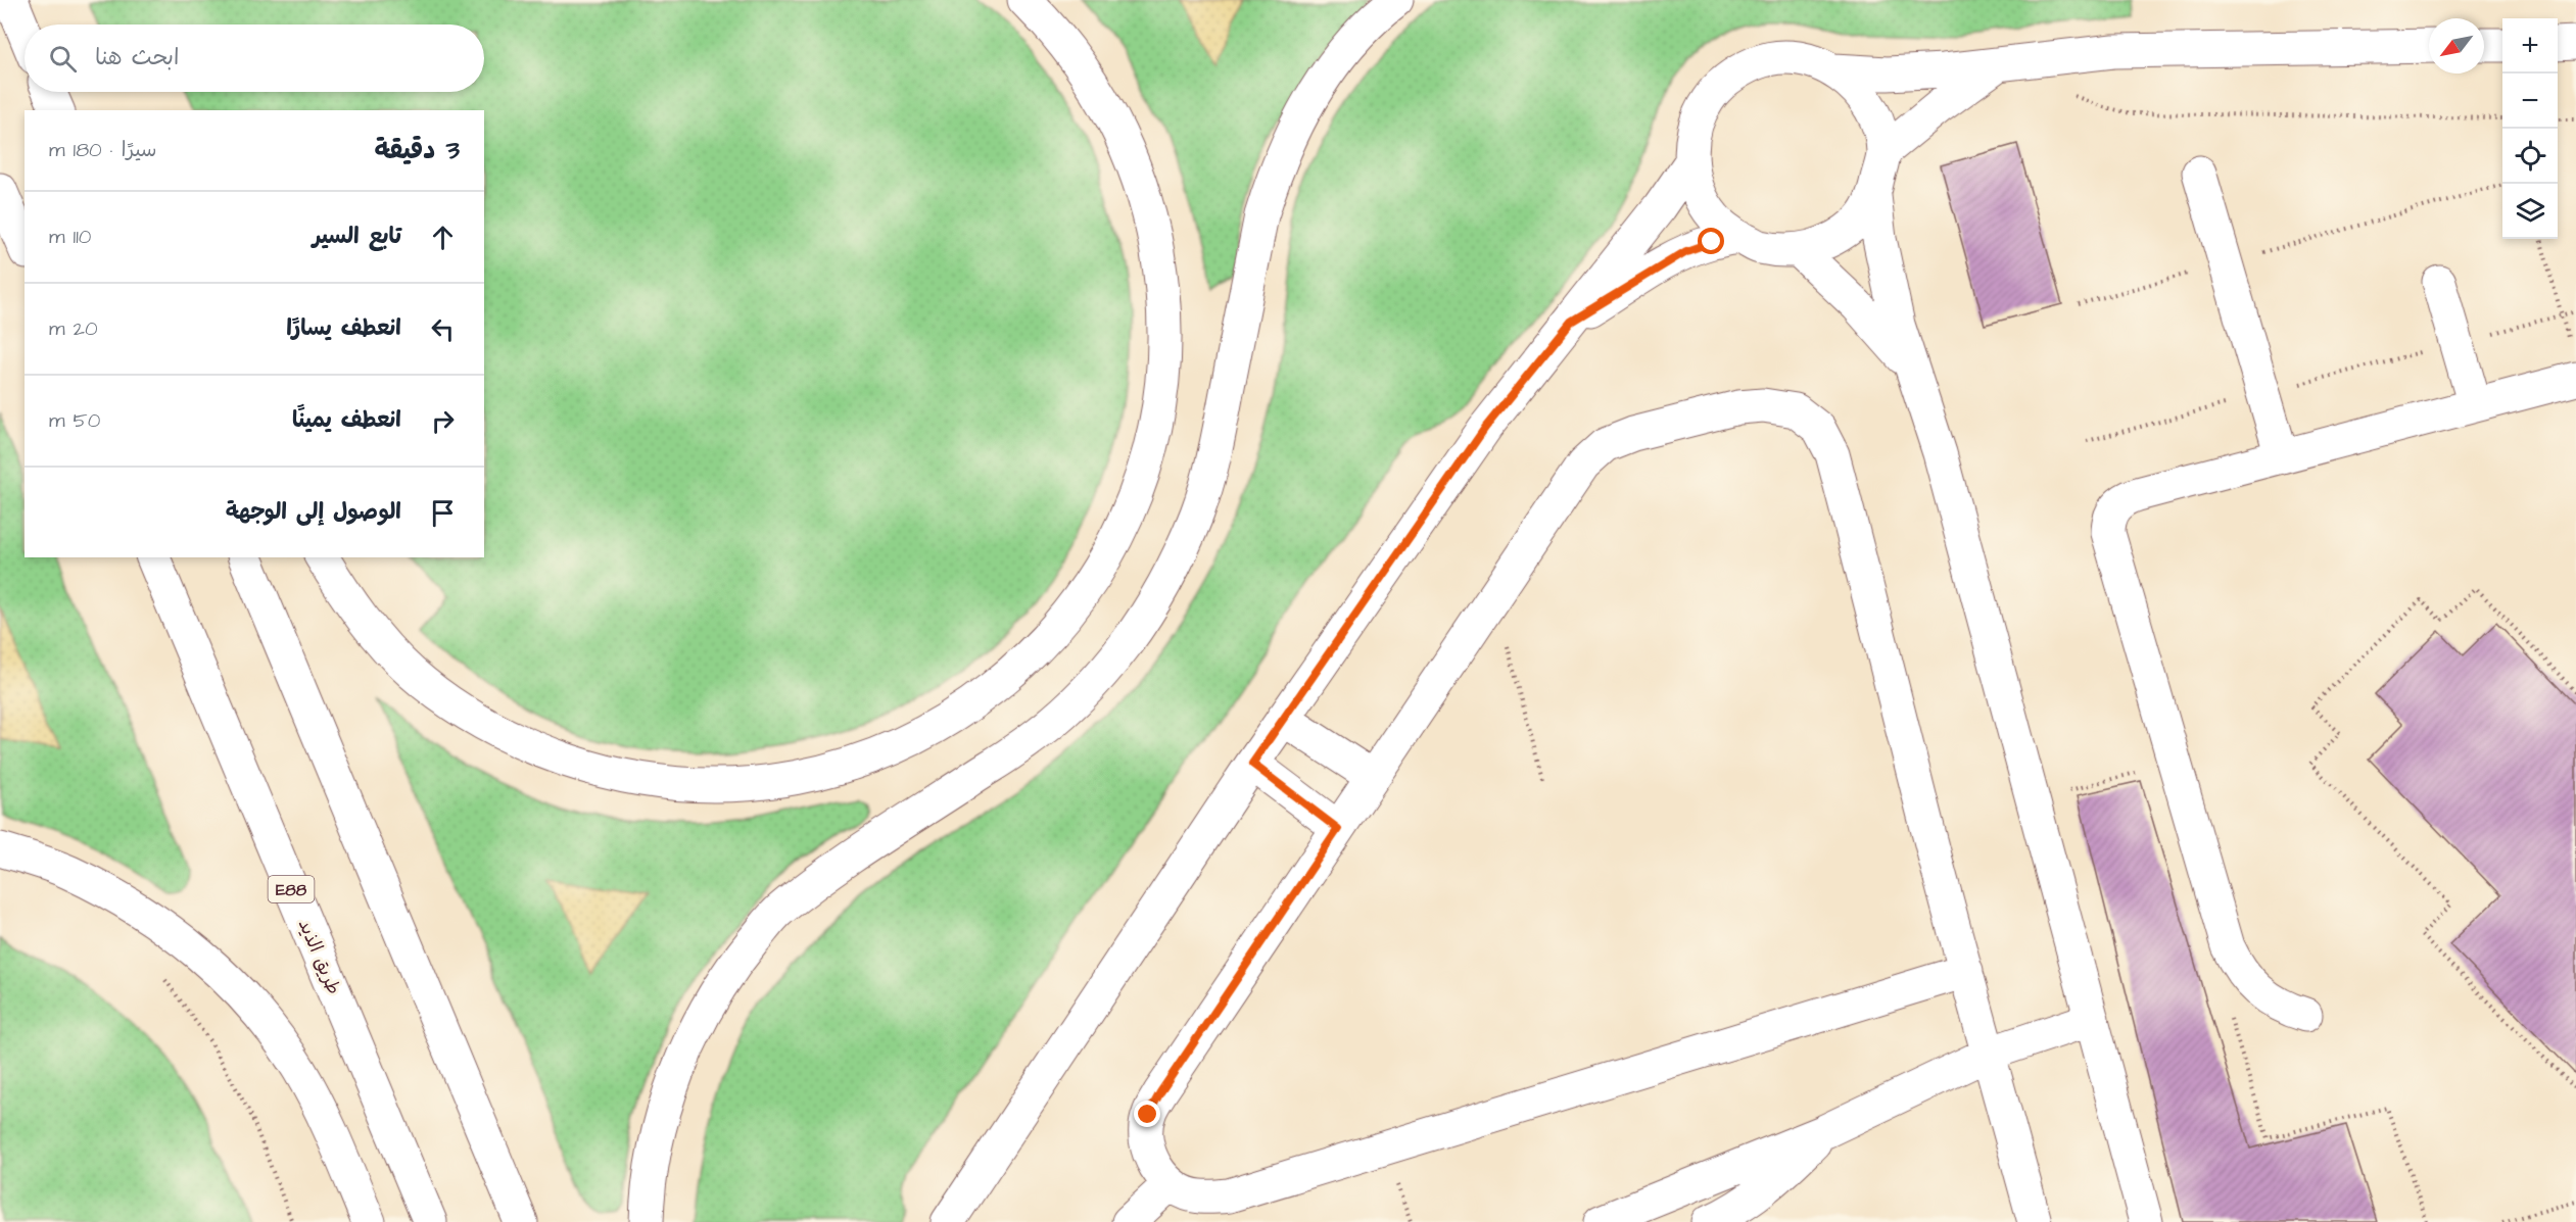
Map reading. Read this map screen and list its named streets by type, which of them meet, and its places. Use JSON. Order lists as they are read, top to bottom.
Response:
{
  "streets": {
    "main road": ["E88", "طريق الذيد"]
  },
  "north": "bottom left",
  "page": {
    "map_buttons": ["+", "−"],
    "search": "ابحث هنا",
    "heading": ["3 دقيقة", "سيرًا · 180 m"],
    "list": [
      ["تابع السير", "110 m"],
      ["انعطف يسارًا", "20 m"],
      ["انعطف يمينًا", "50 m"],
      "الوصول إلى الوجهة"
    ]
  }
}
